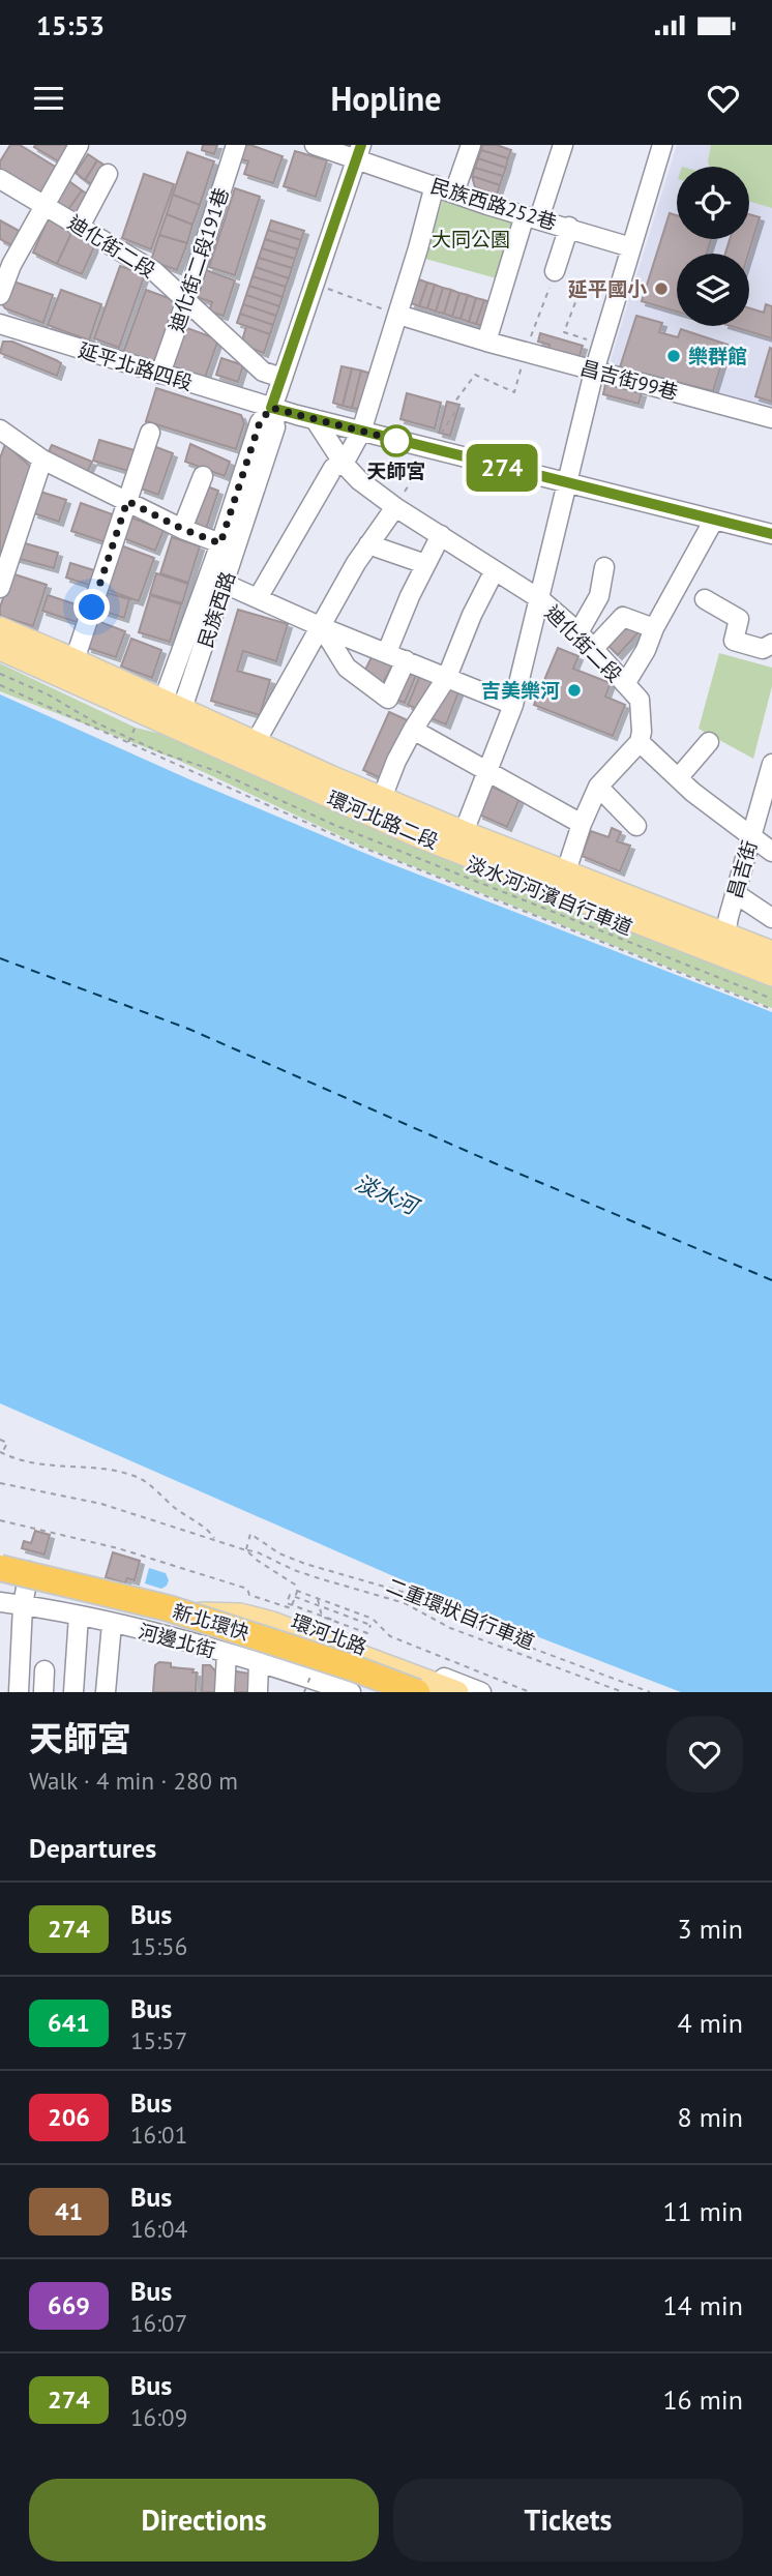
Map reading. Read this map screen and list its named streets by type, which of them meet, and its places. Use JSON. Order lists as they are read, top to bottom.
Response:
{
  "streets": {
    "highway": ["新北環快"],
    "main road": ["環河北路二段"],
    "street": [
      "民族西路252巷",
      "迪化街二段",
      "迪化街二段191巷",
      "延平北路四段",
      "昌吉街99巷",
      "民族西路",
      "昌吉街",
      "環河北路",
      "河邊北街"
    ],
    "path": ["淡水河河濱自行車道", "二重環狀自行車道"]
  },
  "crossings": [
    ["民族西路252巷", "民族西路"],
    ["迪化街二段", "迪化街二段191巷"],
    ["迪化街二段", "延平北路四段"],
    ["迪化街二段", "民族西路"],
    ["迪化街二段191巷", "延平北路四段"],
    ["延平北路四段", "民族西路"],
    ["民族西路", "環河北路二段"],
    ["環河北路二段", "昌吉街"],
    ["新北環快", "環河北路"]
  ],
  "water": ["淡水河"],
  "parks": ["大同公園"],
  "places": [
    "延平國小",
    "樂群館",
    "天師宮",
    "吉美樂河"
  ],
  "lines": ["bus line 274"],
  "page": {
    "status": "15:53",
    "header": "Hopline",
    "on_map": "274",
    "heading": [
      ["天師宮", "Walk · 4 min · 280 m"],
      "Departures"
    ],
    "list": [
      {
        "mark": "274",
        "name": "Bus",
        "note": "15:56",
        "value": "3 min"
      },
      {
        "mark": "641",
        "name": "Bus",
        "note": "15:57",
        "value": "4 min"
      },
      {
        "mark": "206",
        "name": "Bus",
        "note": "16:01",
        "value": "8 min"
      },
      {
        "mark": "41",
        "name": "Bus",
        "note": "16:04",
        "value": "11 min"
      },
      {
        "mark": "669",
        "name": "Bus",
        "note": "16:07",
        "value": "14 min"
      },
      {
        "mark": "274",
        "name": "Bus",
        "note": "16:09",
        "value": "16 min"
      }
    ],
    "buttons": ["Directions", "Tickets"]
  }
}
